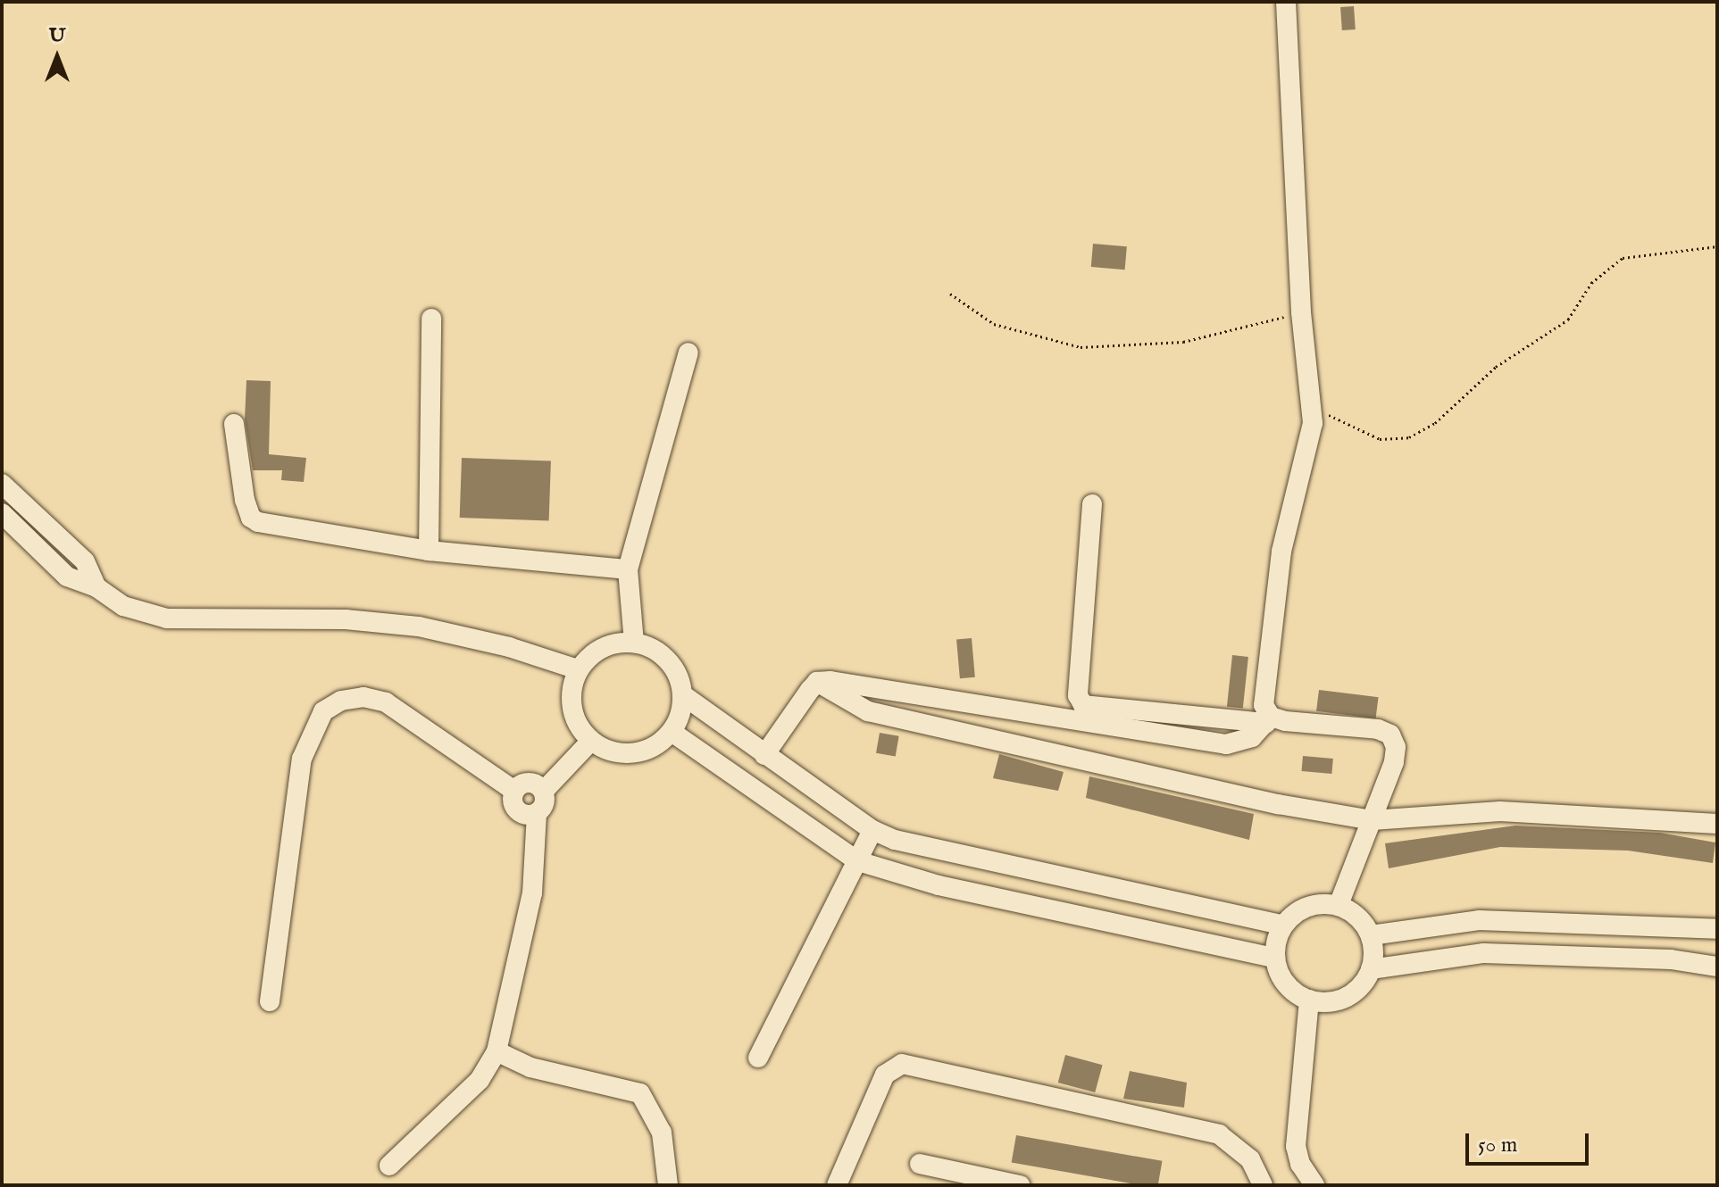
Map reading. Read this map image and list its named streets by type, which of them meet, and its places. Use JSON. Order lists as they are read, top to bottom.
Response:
{
  "scale_bar": "50 m",
  "north": "top"
}
